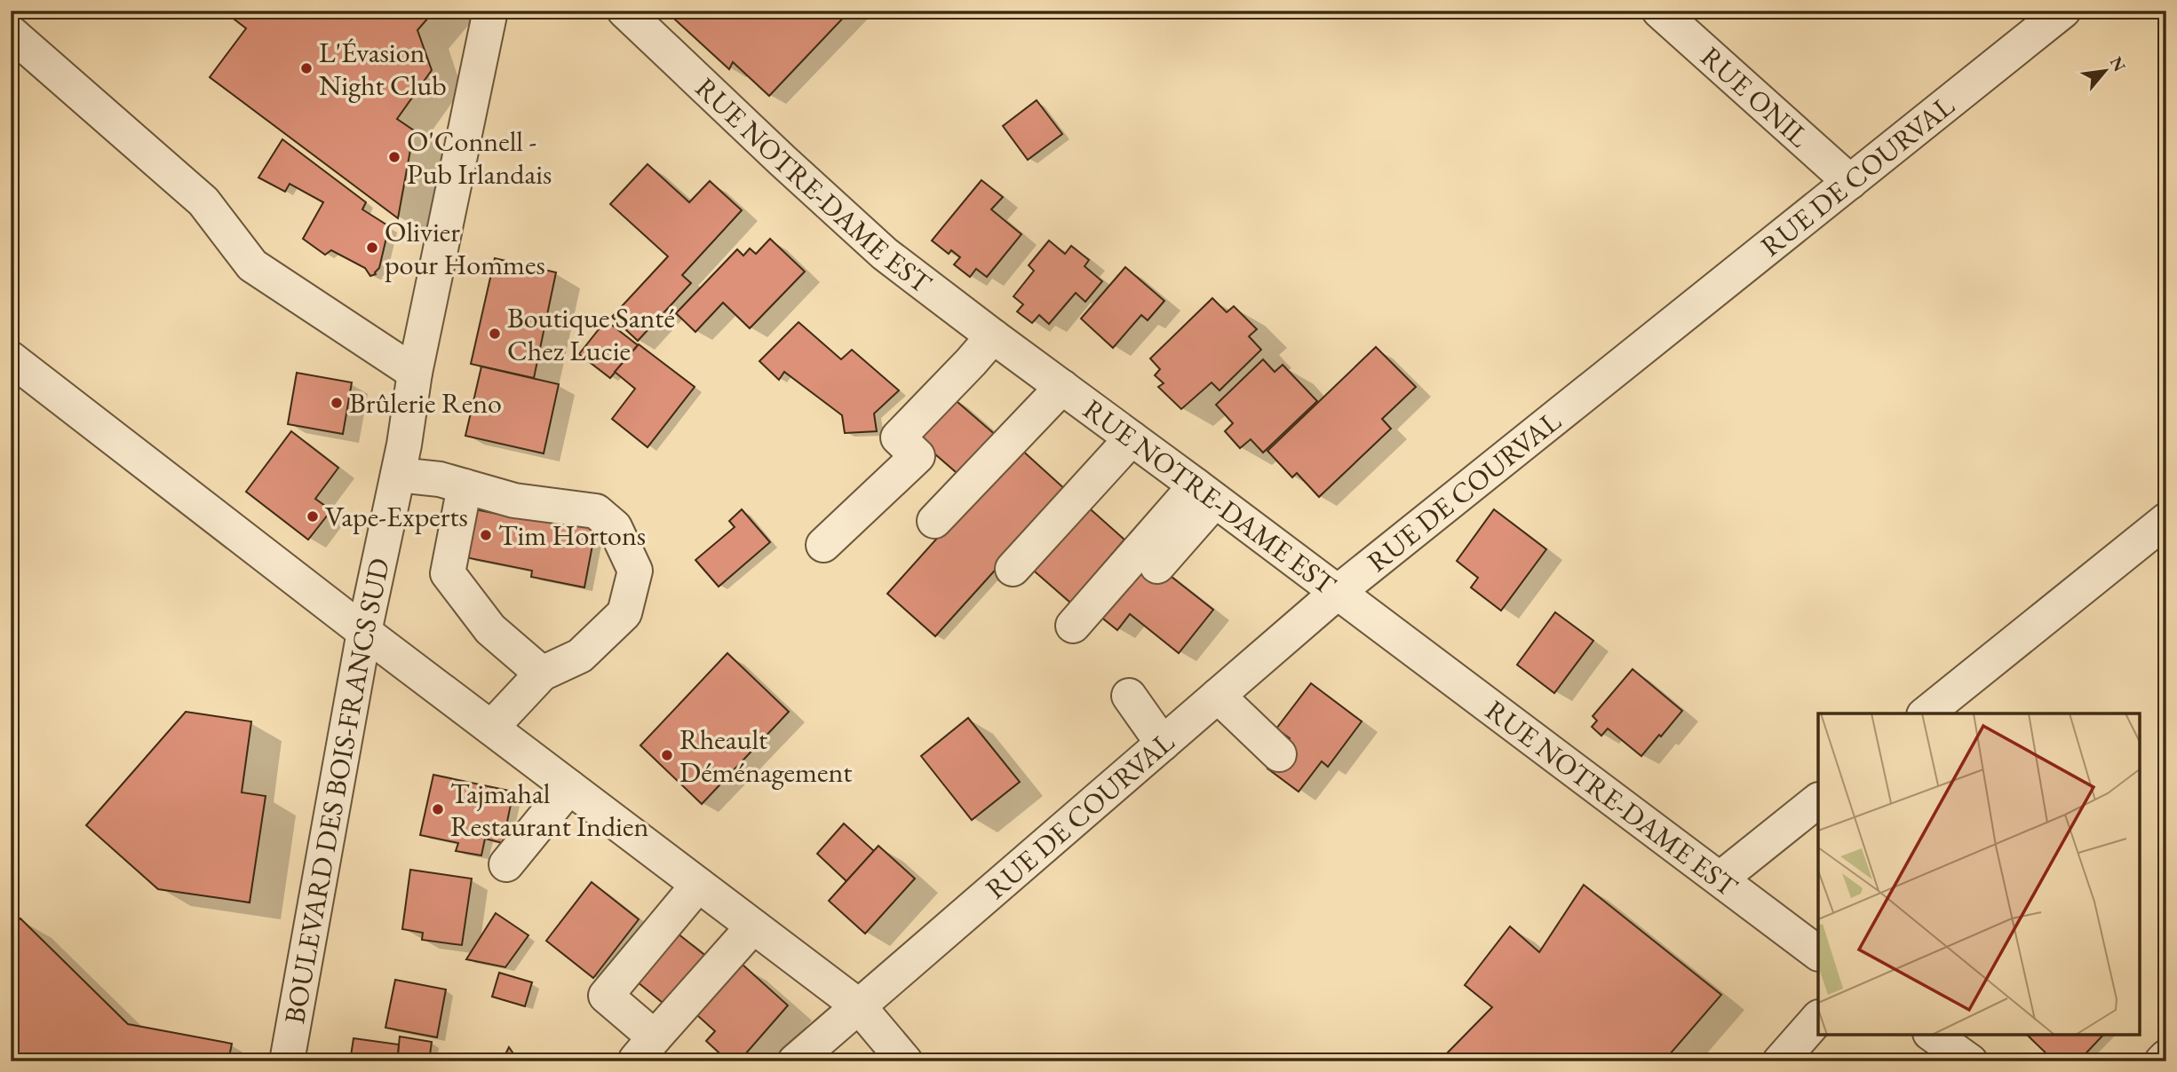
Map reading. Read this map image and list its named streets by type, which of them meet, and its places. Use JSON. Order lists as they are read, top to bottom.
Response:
{
  "streets": {
    "street": [
      "RUE ONIL",
      "RUE DE COURVAL",
      "RUE NOTRE-DAME EST",
      "BOULEVARD DES BOIS-FRANCS SUD"
    ]
  },
  "crossings": [
    ["RUE ONIL", "RUE DE COURVAL"],
    ["RUE DE COURVAL", "RUE NOTRE-DAME EST"]
  ],
  "places": [
    "L'Évasion Night Club",
    "O'Connell - Pub Irlandais",
    "Olivier pour Hommes",
    "Boutique Santé Chez Lucie",
    "Brûlerie Reno",
    "Vape-Experts",
    "Tim Hortons",
    "Rheault Déménagement",
    "Tajmahal Restaurant Indien"
  ],
  "north": "top right"
}
